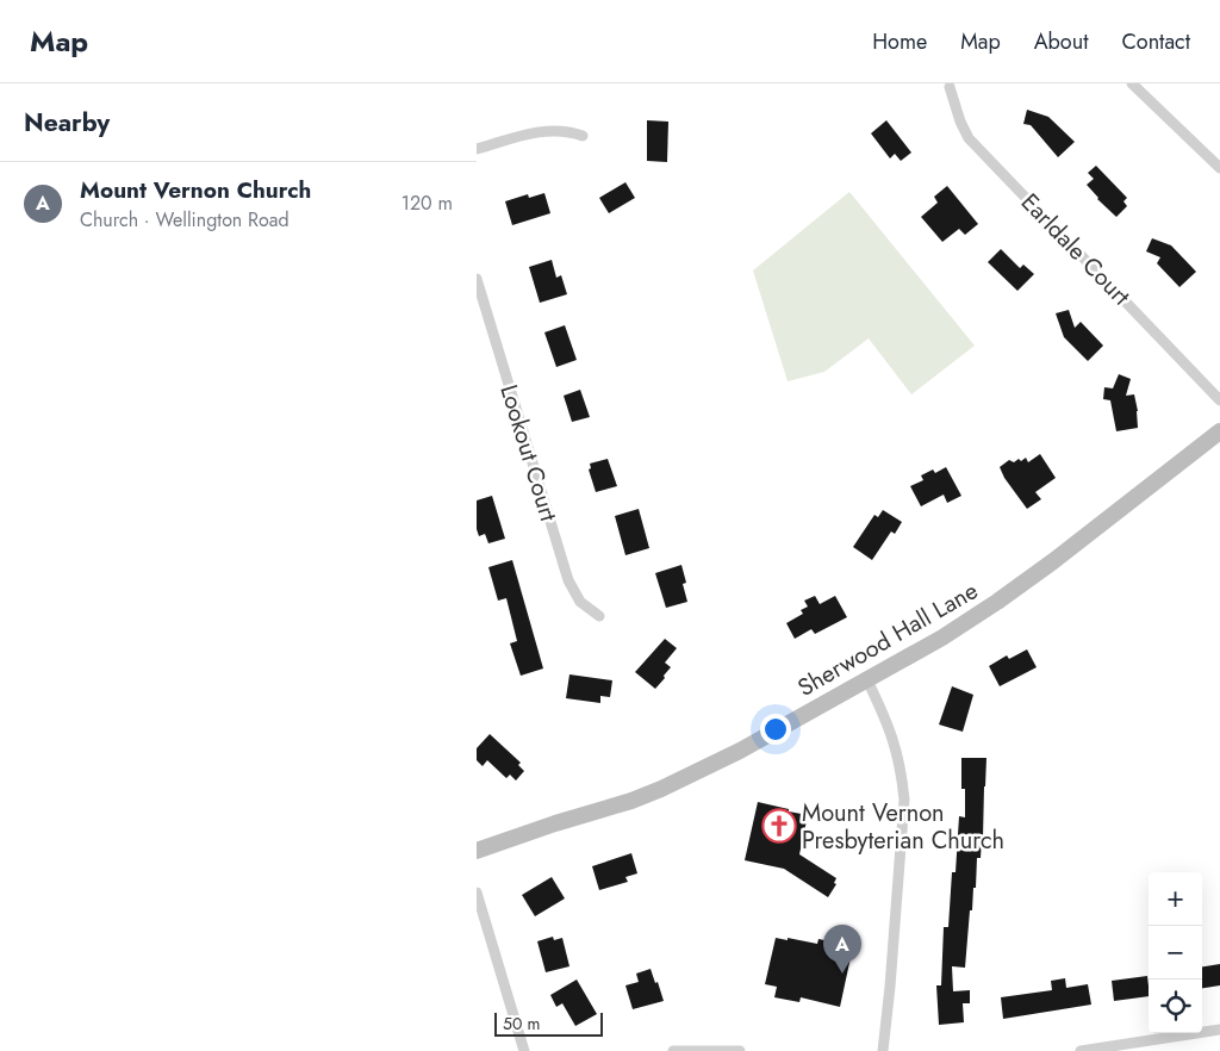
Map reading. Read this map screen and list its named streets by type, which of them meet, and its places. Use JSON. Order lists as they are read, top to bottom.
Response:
{
  "streets": {
    "main road": ["Sherwood Hall Lane"],
    "street": ["Earldale Court", "Lookout Court"]
  },
  "places": {
    "church": ["Mount Vernon Presbyterian Church"]
  },
  "scale_bar": "50 m",
  "page": {
    "header": "Map",
    "nav": [
      "Home",
      "Map",
      "About",
      "Contact"
    ],
    "heading": "Nearby",
    "list": [
      {
        "mark": "A",
        "name": "Mount Vernon Church",
        "note": "Church · Wellington Road",
        "value": "120 m"
      }
    ],
    "map_buttons": ["+", "−"],
    "pins": "A",
    "scale": "50 m"
  }
}
